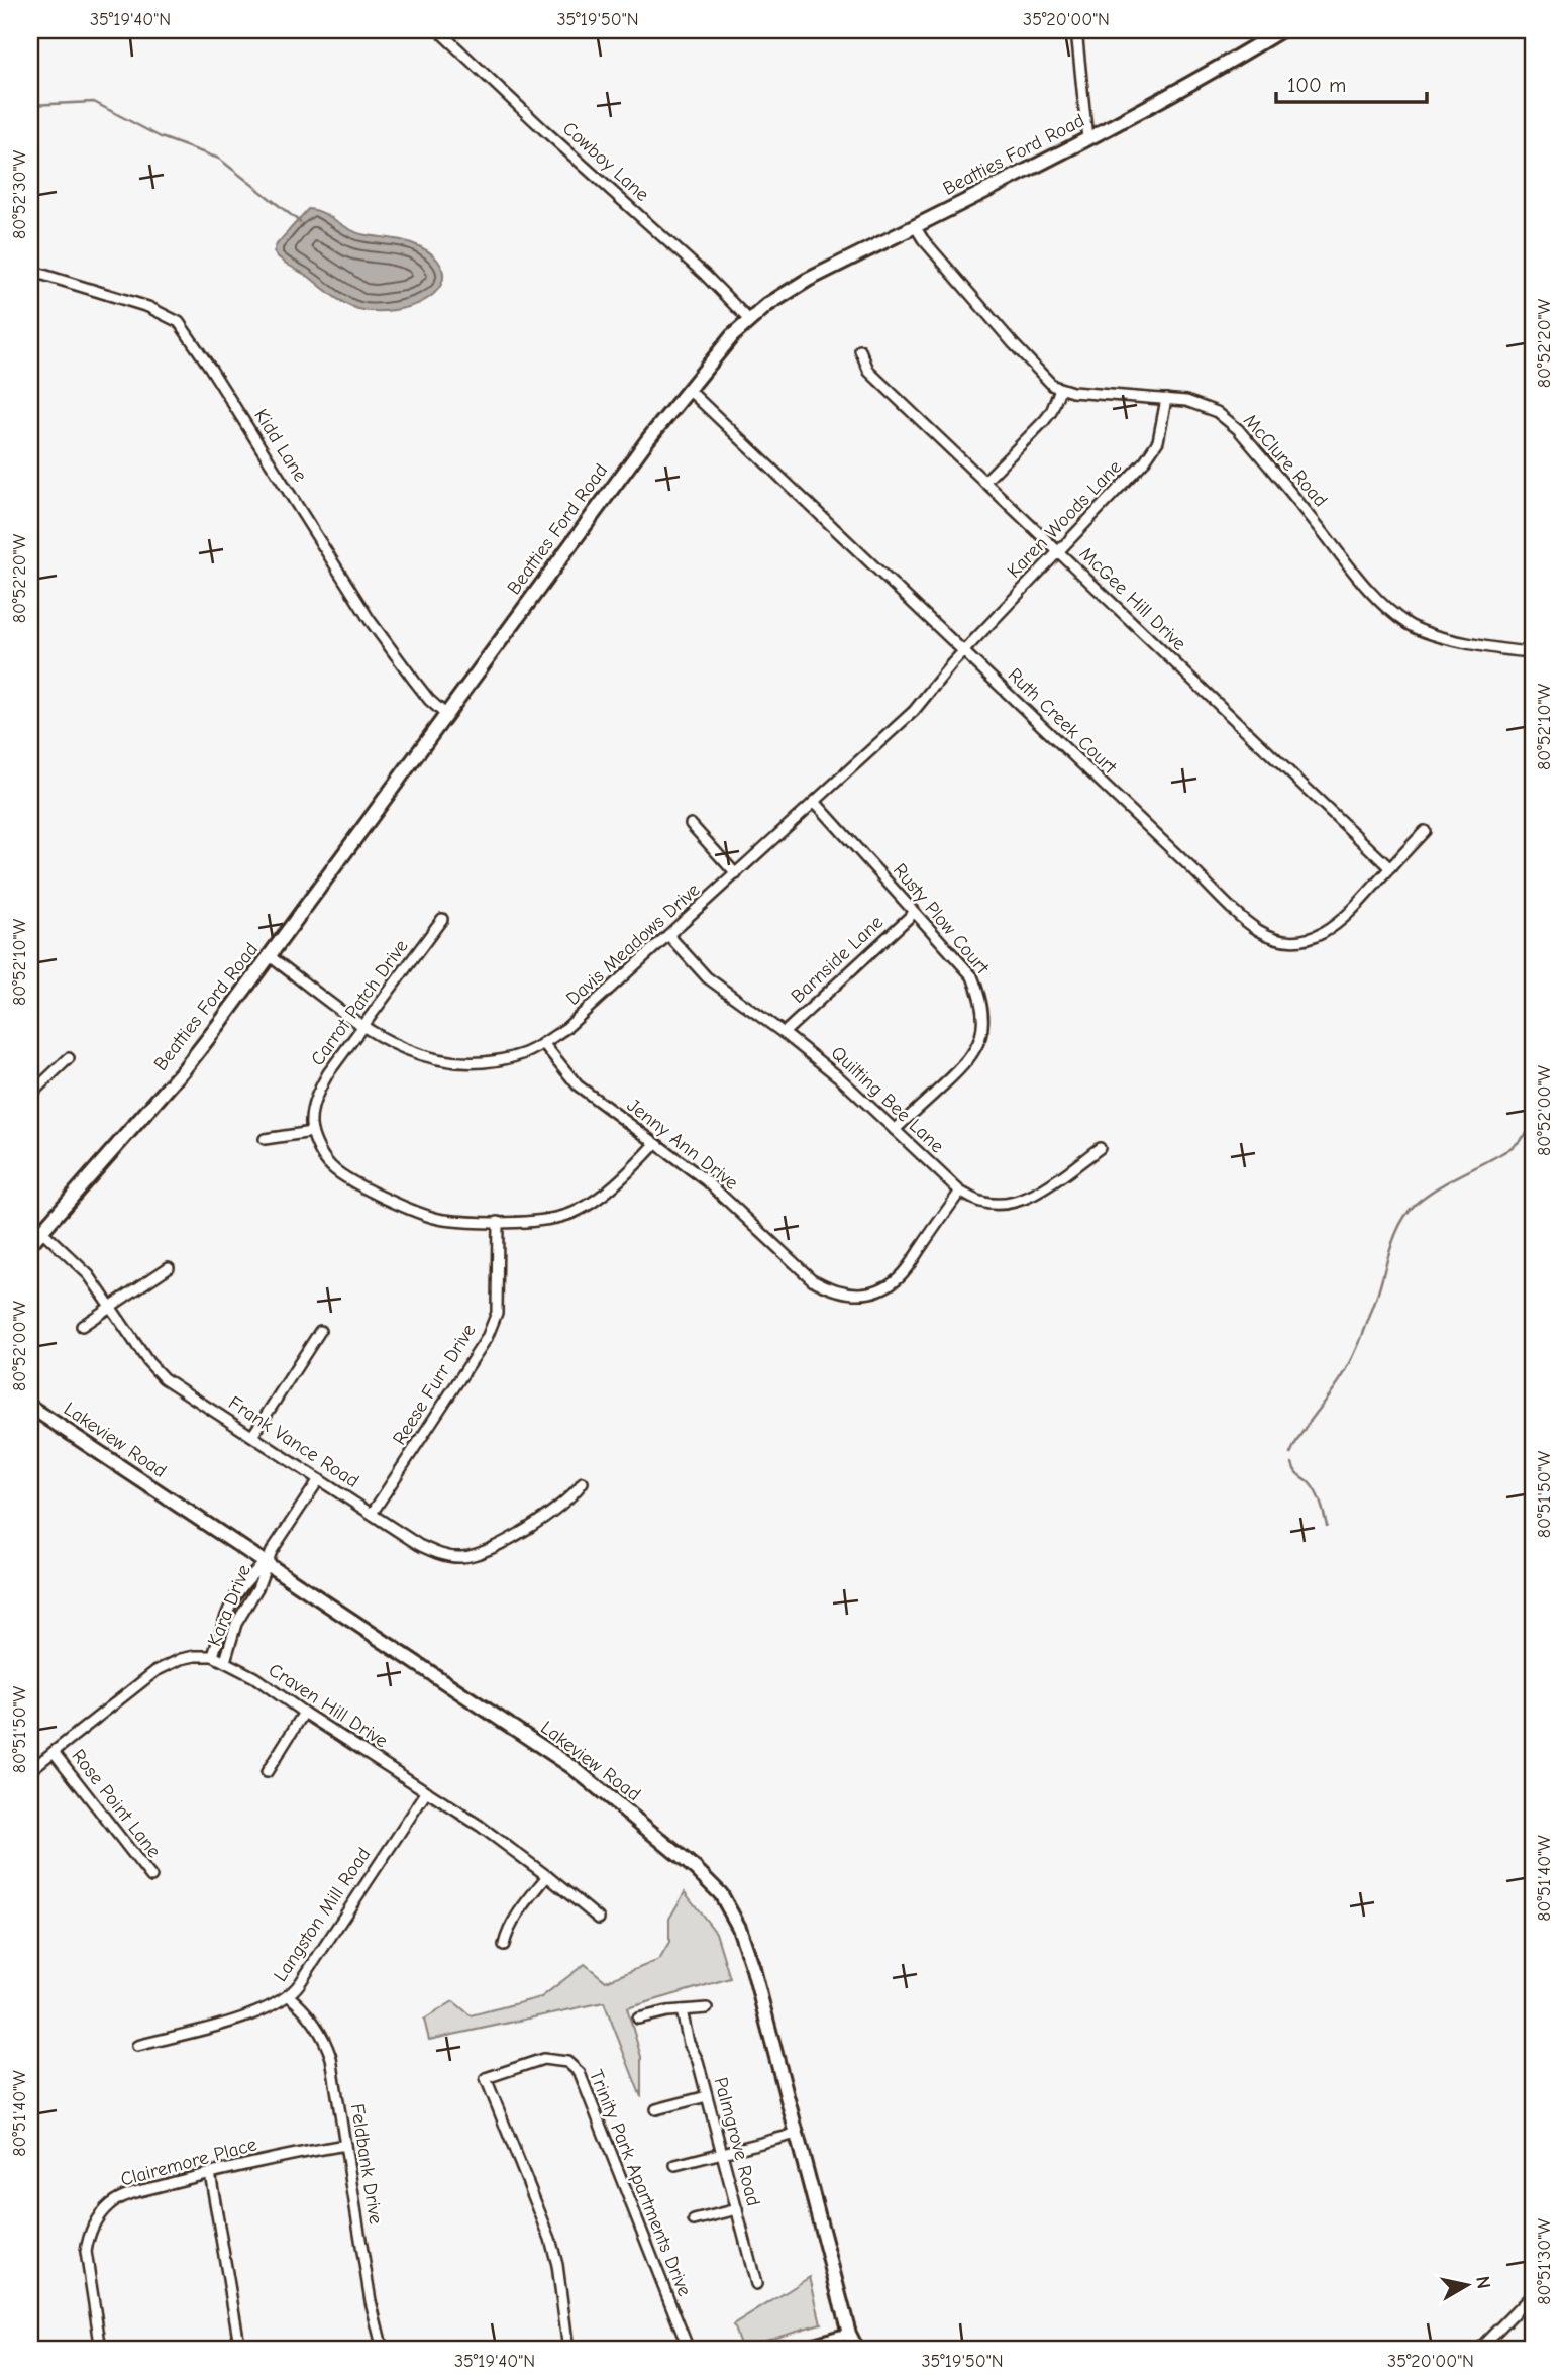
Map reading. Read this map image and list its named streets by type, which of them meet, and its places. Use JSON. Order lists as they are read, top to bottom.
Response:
{
  "streets": {
    "main road": ["Beatties Ford Road", "Lakeview Road"],
    "street": [
      "Cowboy Lane",
      "Kidd Lane",
      "McClure Road",
      "Karen Woods Lane",
      "McGee Hill Drive",
      "Ruth Creek Court",
      "Rusty Plow Court",
      "Davis Meadows Drive",
      "Barnside Lane",
      "Carrot Patch Drive",
      "Quilting Bee Lane",
      "Jenny Ann Drive",
      "Reese Furr Drive",
      "Frank Vance Road",
      "Kara Drive",
      "Craven Hill Drive",
      "Rose Point Lane",
      "Langston Mill Road",
      "Palmgrove Road",
      "Clairemore Place",
      "Feldbank Drive",
      "Trinity Park Apartments Drive"
    ]
  },
  "crossings": [
    ["Beatties Ford Road", "Cowboy Lane"],
    ["Beatties Ford Road", "Kidd Lane"],
    ["Beatties Ford Road", "Ruth Creek Court"],
    ["Beatties Ford Road", "Davis Meadows Drive"],
    ["Beatties Ford Road", "Frank Vance Road"],
    ["McClure Road", "Karen Woods Lane"],
    ["Karen Woods Lane", "McGee Hill Drive"],
    ["Karen Woods Lane", "Ruth Creek Court"],
    ["Karen Woods Lane", "Davis Meadows Drive"],
    ["McGee Hill Drive", "Ruth Creek Court"],
    ["Ruth Creek Court", "Davis Meadows Drive"],
    ["Rusty Plow Court", "Davis Meadows Drive"],
    ["Rusty Plow Court", "Barnside Lane"],
    ["Rusty Plow Court", "Quilting Bee Lane"],
    ["Davis Meadows Drive", "Carrot Patch Drive"],
    ["Davis Meadows Drive", "Quilting Bee Lane"],
    ["Davis Meadows Drive", "Jenny Ann Drive"],
    ["Barnside Lane", "Quilting Bee Lane"],
    ["Quilting Bee Lane", "Jenny Ann Drive"],
    ["Reese Furr Drive", "Frank Vance Road"],
    ["Lakeview Road", "Kara Drive"],
    ["Frank Vance Road", "Kara Drive"],
    ["Kara Drive", "Craven Hill Drive"],
    ["Craven Hill Drive", "Rose Point Lane"],
    ["Craven Hill Drive", "Langston Mill Road"],
    ["Langston Mill Road", "Feldbank Drive"],
    ["Clairemore Place", "Feldbank Drive"]
  ],
  "scale_bar": "100 m",
  "north": "right",
  "coordinates": [
    "35°19'40\"N",
    "35°19'50\"N",
    "35°20'00\"N",
    "80°52'30\"W",
    "80°52'20\"W",
    "80°52'10\"W",
    "80°52'00\"W",
    "80°51'50\"W",
    "80°51'40\"W",
    "80°51'30\"W"
  ]
}
